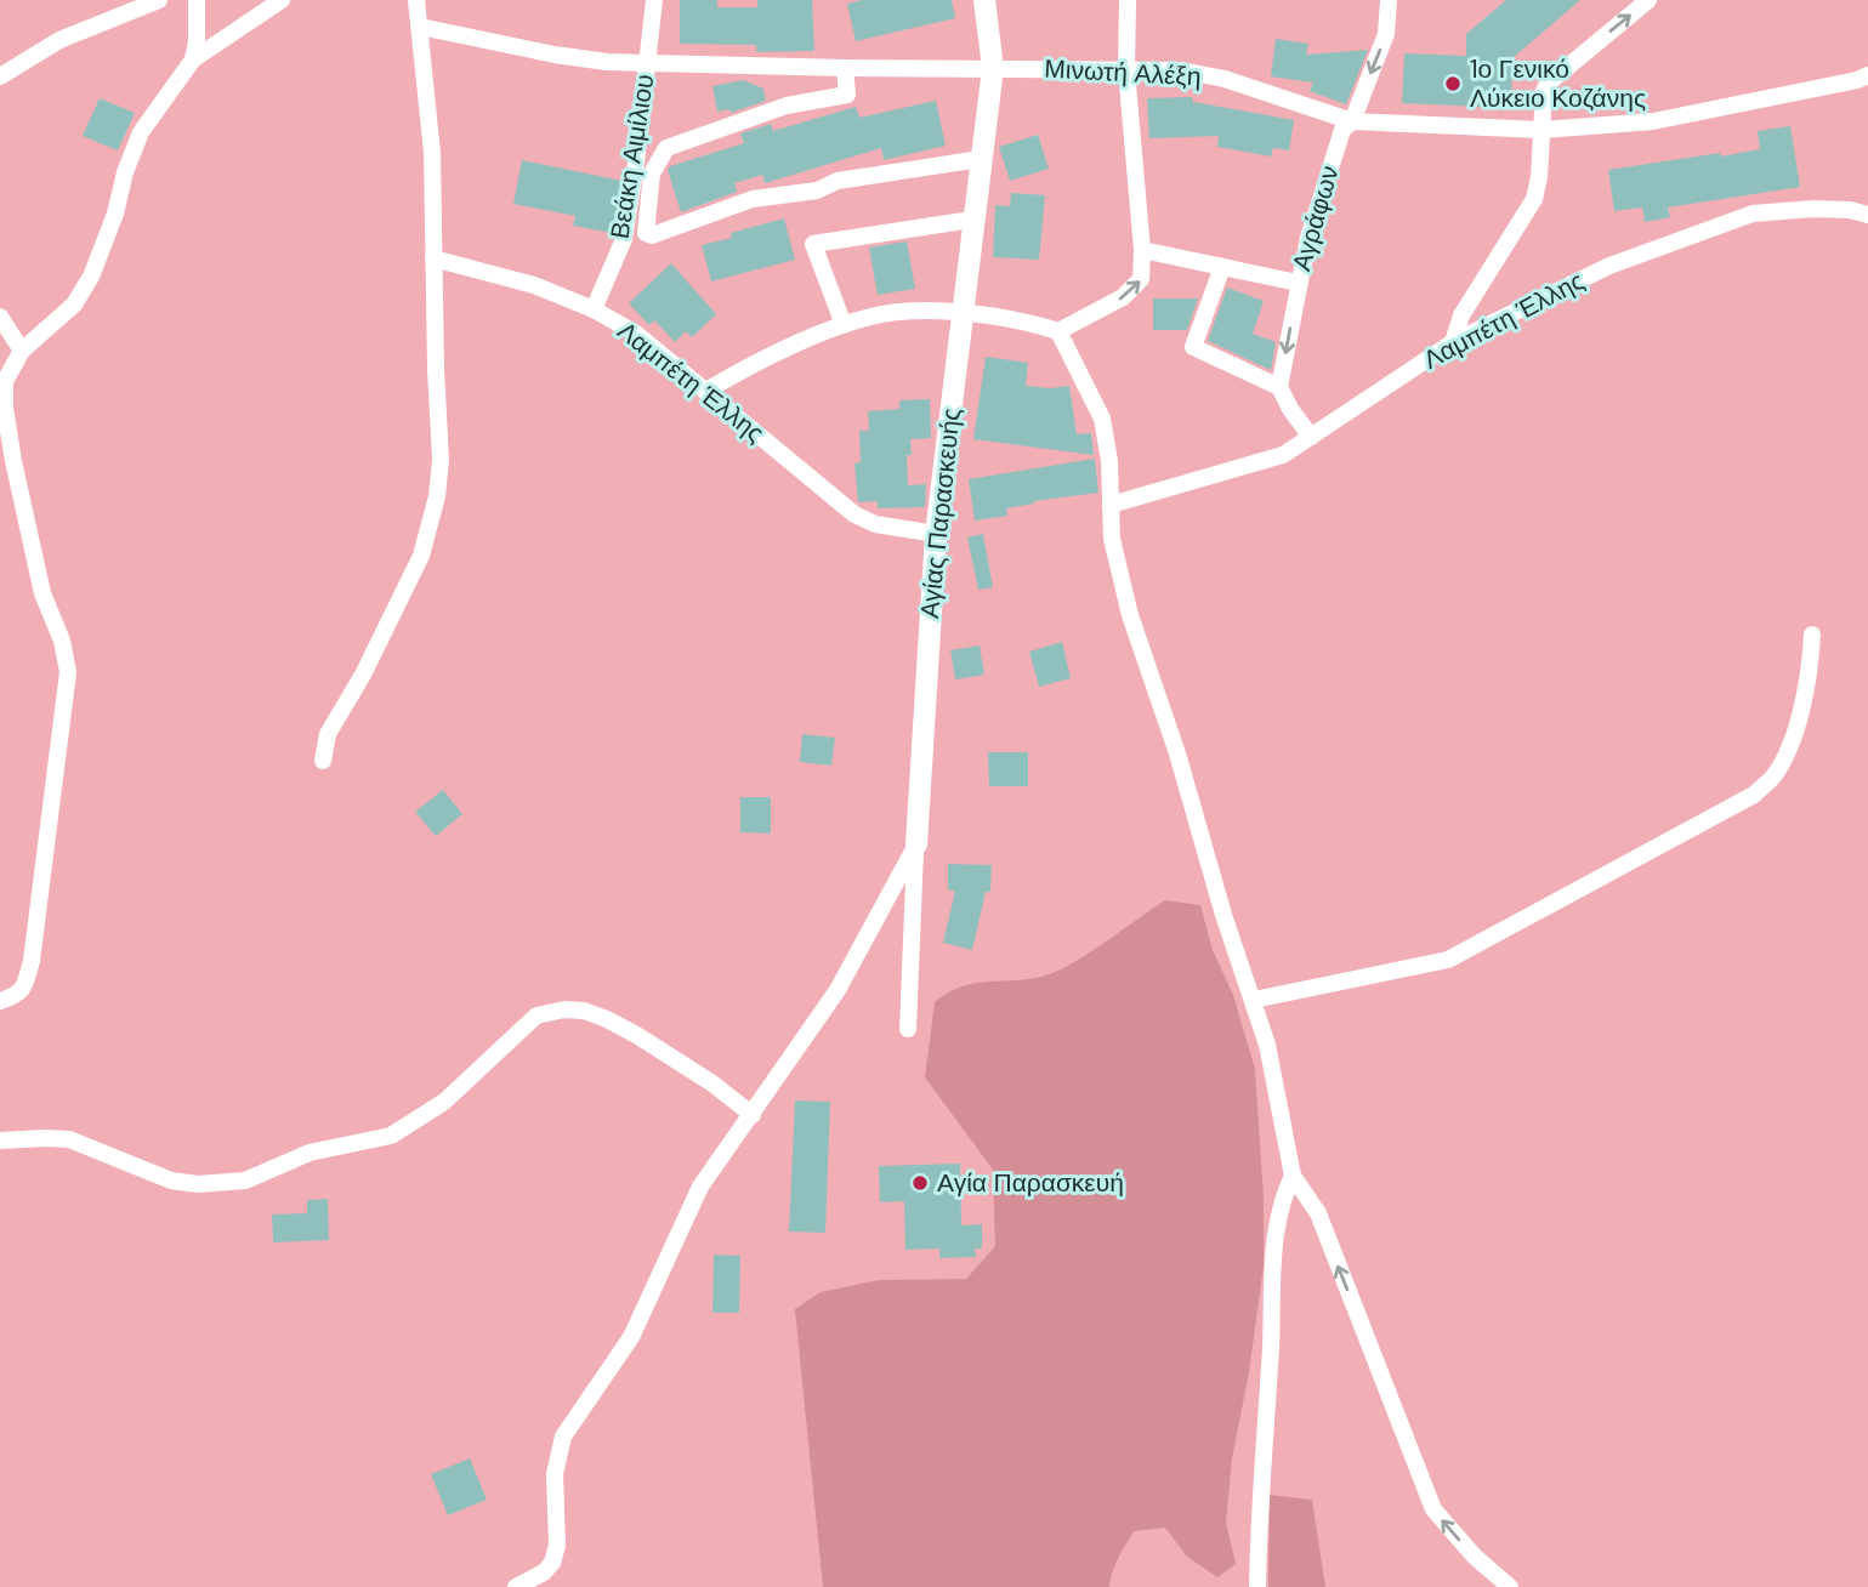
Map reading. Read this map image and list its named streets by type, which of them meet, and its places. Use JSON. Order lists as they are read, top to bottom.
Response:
{
  "streets": {
    "street": [
      "Μινωτή Αλέξη",
      "Βεάκη Αιμίλιου",
      "Αγράφων",
      "Λαμπέτη Έλλης",
      "Αγίας Παρασκευής"
    ]
  },
  "crossings": [
    ["Μινωτή Αλέξη", "Βεάκη Αιμίλιου"],
    ["Μινωτή Αλέξη", "Αγράφων"],
    ["Μινωτή Αλέξη", "Αγίας Παρασκευής"],
    ["Βεάκη Αιμίλιου", "Λαμπέτη Έλλης"],
    ["Λαμπέτη Έλλης", "Αγίας Παρασκευής"]
  ],
  "one_way": ["Αγράφων"],
  "places": ["1ο Γενικό Λύκειο Κοζάνης", "Αγία Παρασκευή"]
}
